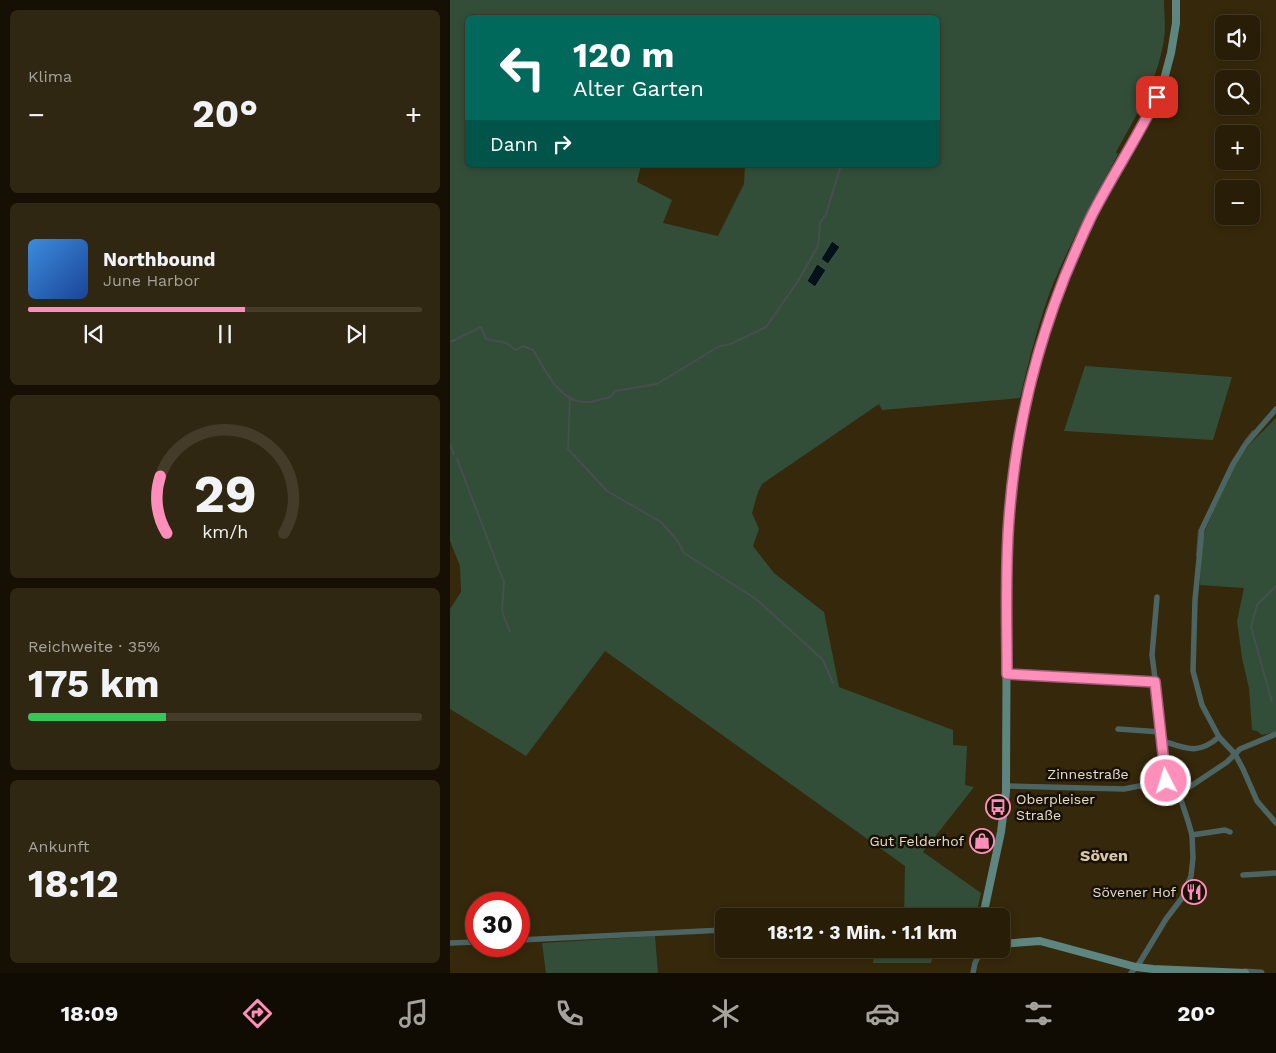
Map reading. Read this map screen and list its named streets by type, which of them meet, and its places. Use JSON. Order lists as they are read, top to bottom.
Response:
{
  "streets": {
    "street": ["Zinnestraße"]
  },
  "districts": ["Söven"],
  "places": {
    "bus stop": ["Oberpleiser Straße"],
    "shop": ["Gut Felderhof"],
    "restaurant": ["Sövener Hof"]
  },
  "page": {
    "tile": [
      "Klima",
      ["Reichweite · 35%", "175 km"],
      ["Ankunft", "18:12"]
    ],
    "map_buttons": ["+", "−"],
    "turn": ["120 m", "Alter Garten"],
    "heat": ["−", "20°", "+"],
    "then": "Dann",
    "song": ["Northbound", "June Harbor"],
    "limit": "30",
    "trip": "18:12 · 3 Min. · 1.1 km",
    "tabs": ["18:09", "20°"],
    "gauge": ["29", "km/h"]
  }
}
